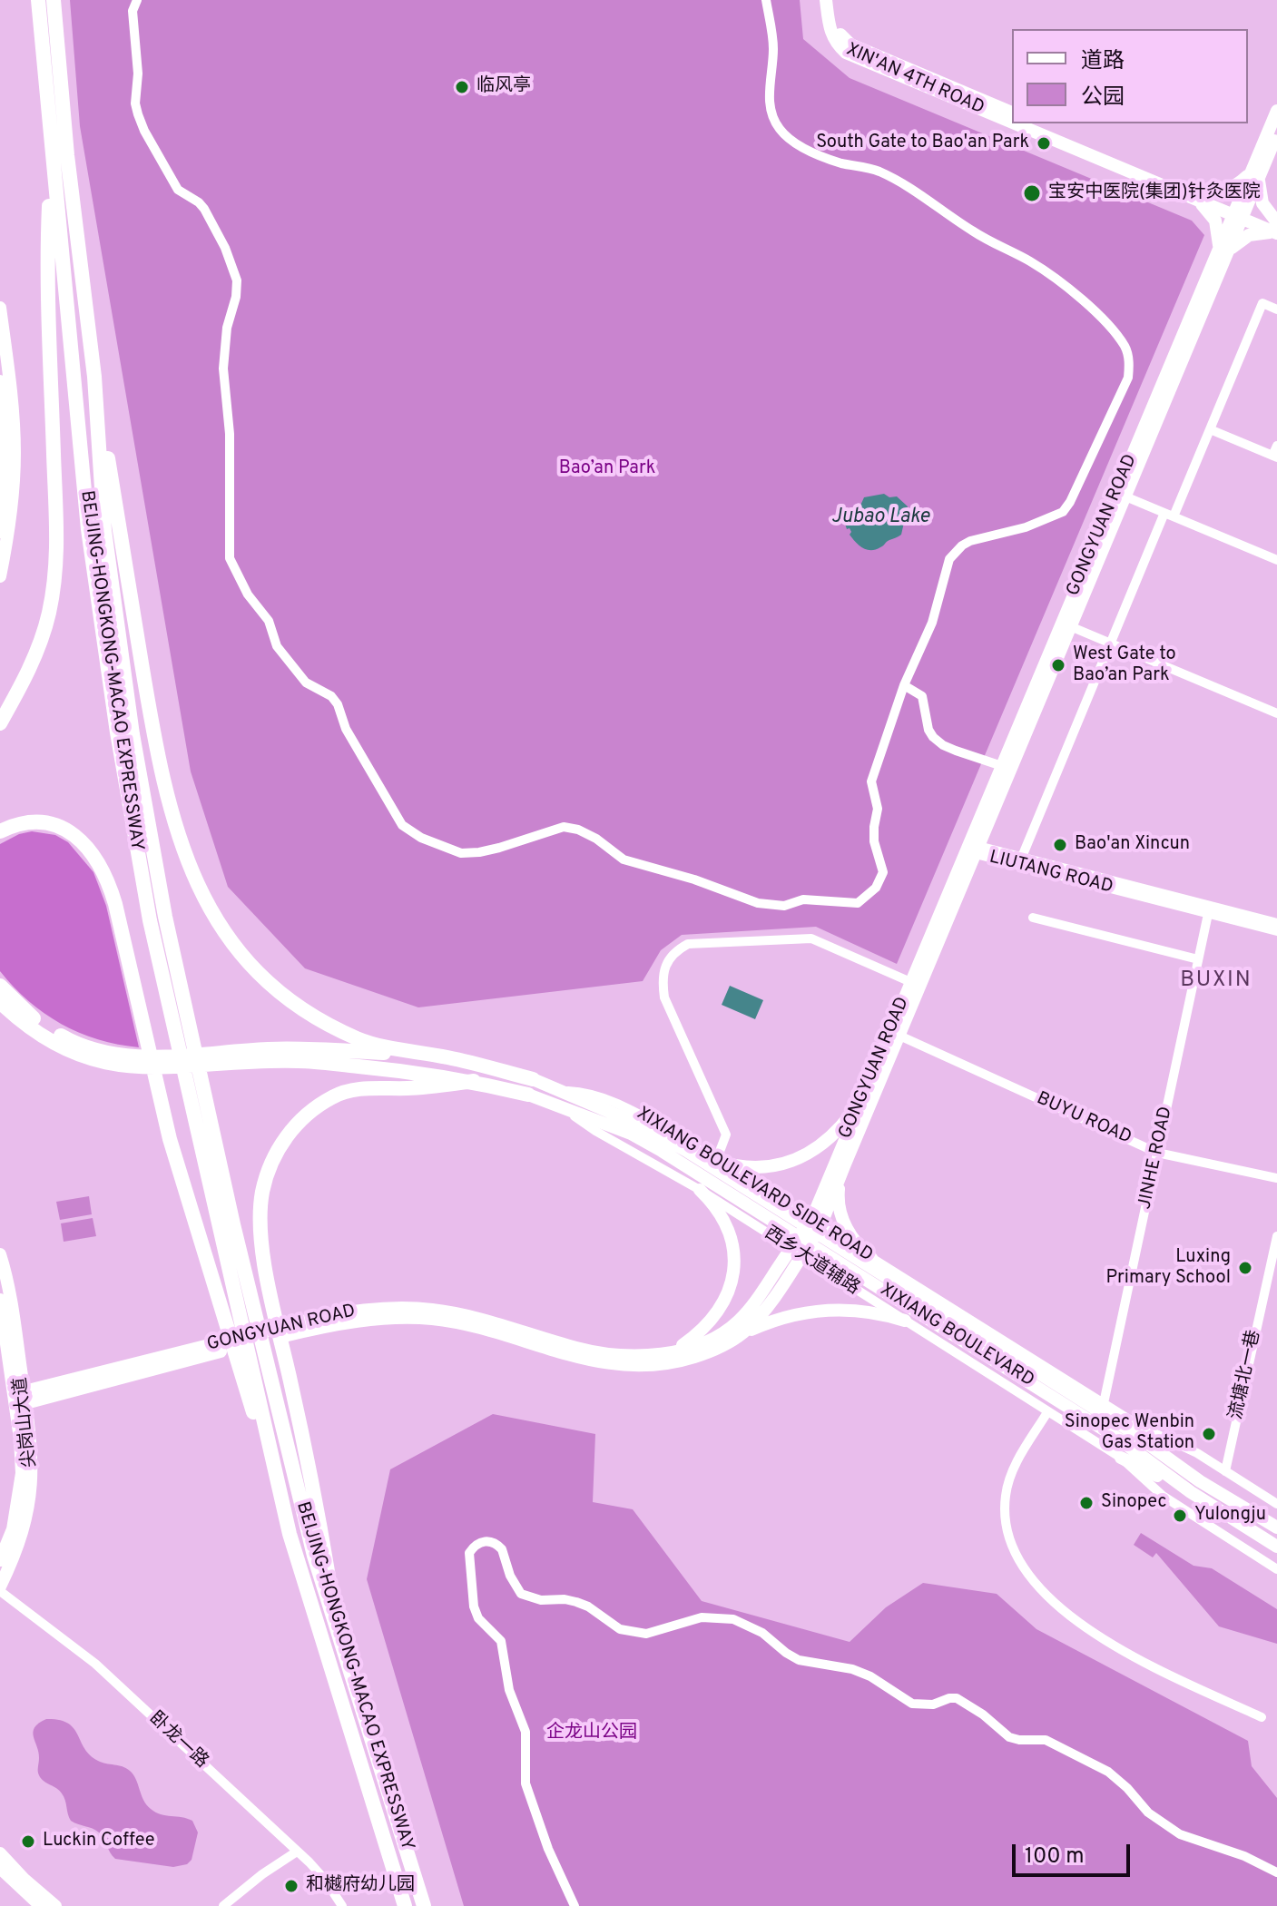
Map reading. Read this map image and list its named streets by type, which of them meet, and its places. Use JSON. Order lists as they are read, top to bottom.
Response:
{
  "streets": {
    "highway": ["BEIJING-HONGKONG-MACAO EXPRESSWAY"],
    "main road": [
      "XIN'AN 4TH ROAD",
      "GONGYUAN ROAD",
      "XIXIANG BOULEVARD",
      "尖岗山大道"
    ],
    "street": [
      "LIUTANG ROAD",
      "BUYU ROAD",
      "JINHE ROAD",
      "XIXIANG BOULEVARD SIDE ROAD",
      "西乡大道辅路",
      "流塘北一巷",
      "卧龙一路"
    ]
  },
  "crossings": [
    ["XIN'AN 4TH ROAD", "GONGYUAN ROAD"],
    ["GONGYUAN ROAD", "LIUTANG ROAD"],
    ["GONGYUAN ROAD", "BUYU ROAD"],
    ["GONGYUAN ROAD", "XIXIANG BOULEVARD SIDE ROAD"],
    ["GONGYUAN ROAD", "西乡大道辅路"],
    ["GONGYUAN ROAD", "尖岗山大道"],
    ["LIUTANG ROAD", "JINHE ROAD"],
    ["BUYU ROAD", "JINHE ROAD"],
    ["JINHE ROAD", "XIXIANG BOULEVARD SIDE ROAD"],
    ["XIXIANG BOULEVARD SIDE ROAD", "流塘北一巷"],
    ["尖岗山大道", "卧龙一路"]
  ],
  "districts": ["BUXIN"],
  "water": ["Jubao Lake"],
  "parks": ["Bao’an Park", "企龙山公园"],
  "places": [
    "临风亭",
    "South Gate to Bao'an Park",
    "宝安中医院(集团)针灸医院",
    "West Gate to Bao’an Park",
    "Bao'an Xincun",
    "Luxing Primary School",
    "Sinopec Wenbin Gas Station",
    "Sinopec",
    "Yulongju",
    "Luckin Coffee",
    "和樾府幼儿园"
  ],
  "legend": ["道路", "公园"],
  "scale_bar": "100 m"
}
